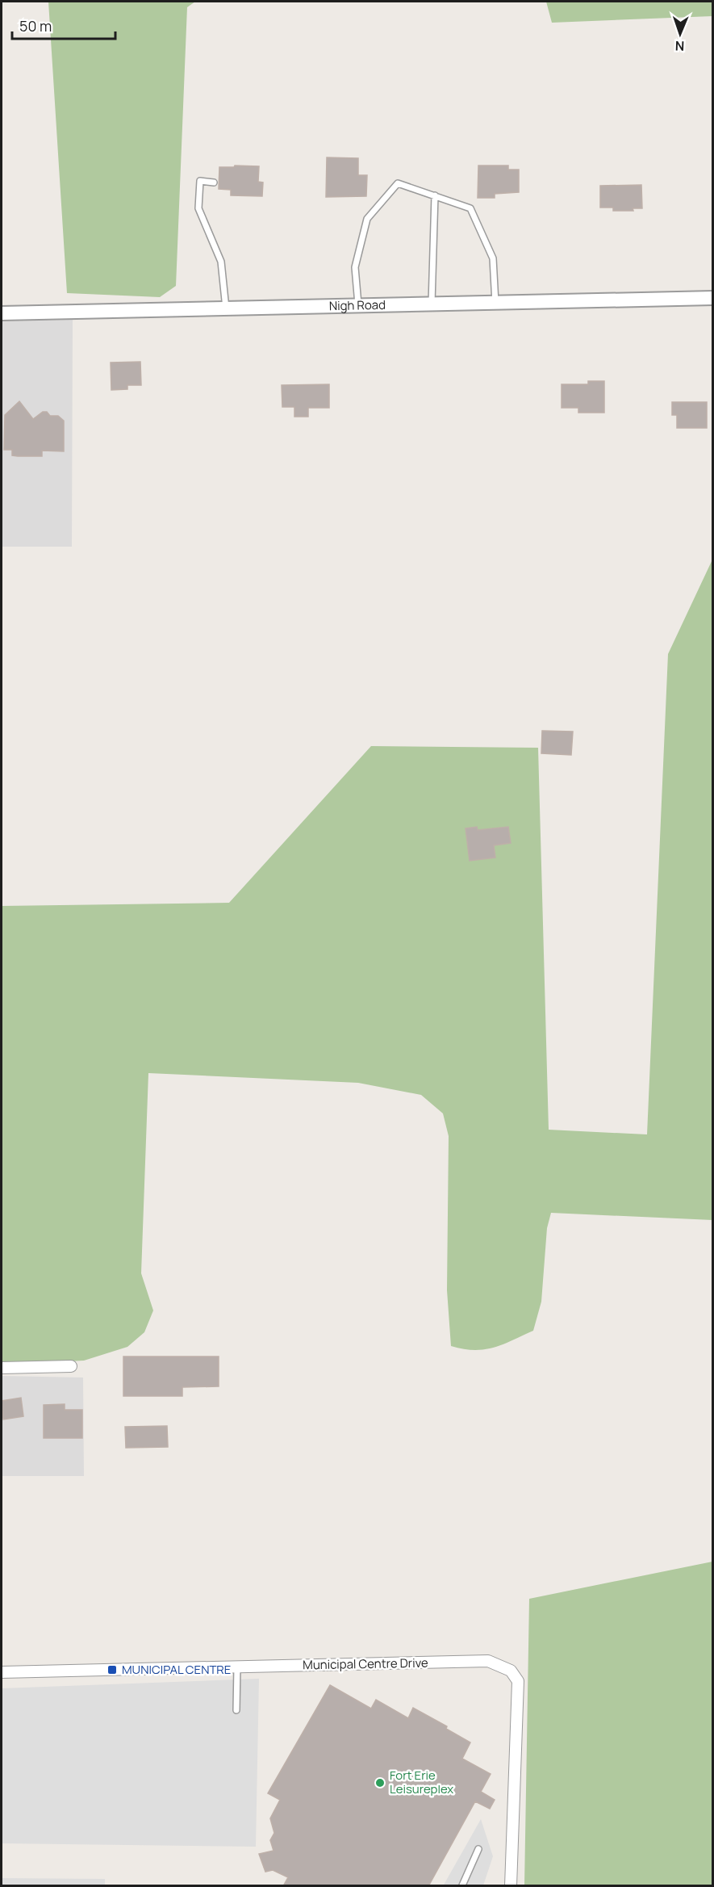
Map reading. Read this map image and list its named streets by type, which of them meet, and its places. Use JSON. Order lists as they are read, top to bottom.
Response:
{
  "streets": {
    "street": ["Nigh Road", "Municipal Centre Drive"]
  },
  "places": {
    "transit": ["MUNICIPAL CENTRE"],
    "other": ["Fort Erie Leisureplex"]
  },
  "scale_bar": "50 m",
  "north": "bottom"
}
